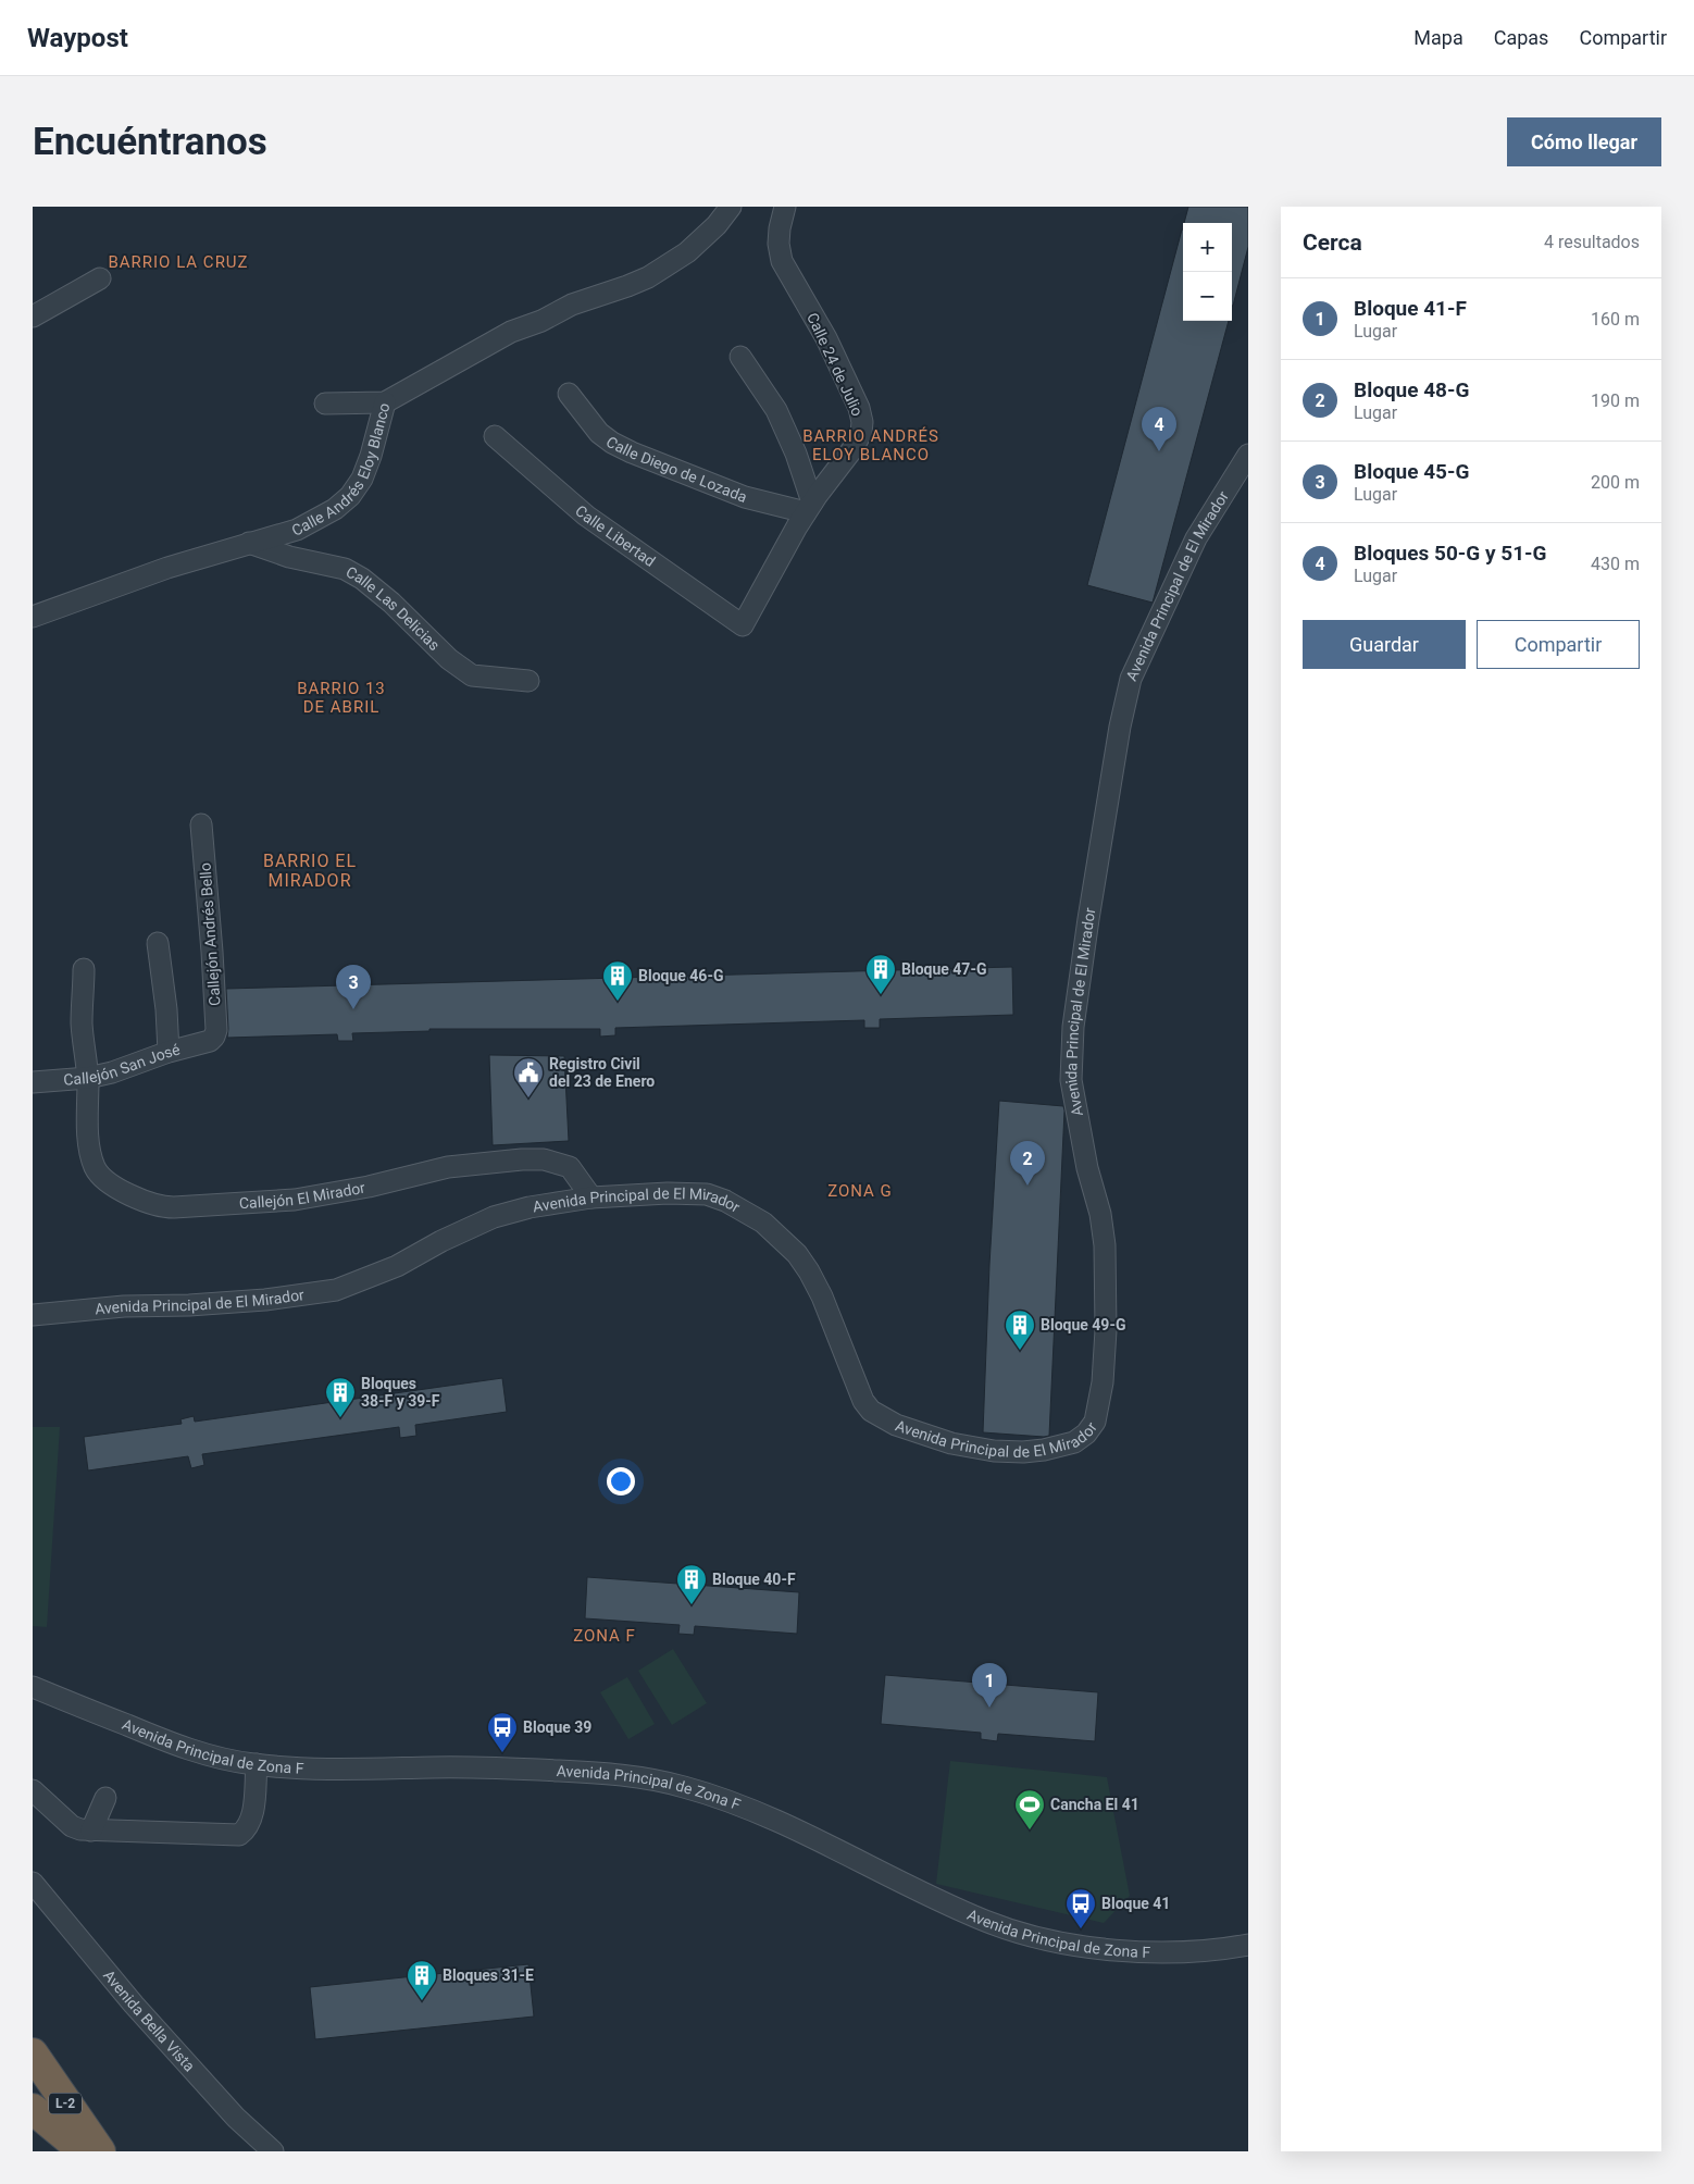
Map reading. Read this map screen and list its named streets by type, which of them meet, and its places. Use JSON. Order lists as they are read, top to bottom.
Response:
{
  "streets": {
    "highway": ["L-2"],
    "street": [
      "Calle 24 de Julio",
      "Calle Andrés Eloy Blanco",
      "Calle Diego de Lozada",
      "Calle Libertad",
      "Avenida Principal de El Mirador",
      "Calle Las Delicias",
      "Callejón Andrés Bello",
      "Callejón San José",
      "Callejón El Mirador",
      "Avenida Principal de Zona F",
      "Avenida Bella Vista"
    ]
  },
  "crossings": [
    ["Calle 24 de Julio", "Calle Diego de Lozada"],
    ["Calle 24 de Julio", "Calle Libertad"],
    ["Calle Andrés Eloy Blanco", "Calle Las Delicias"],
    ["Avenida Principal de El Mirador", "Callejón El Mirador"],
    ["Callejón Andrés Bello", "Callejón San José"],
    ["Callejón San José", "Callejón El Mirador"]
  ],
  "districts": [
    "BARRIO LA CRUZ",
    "BARRIO ANDRÉS ELOY BLANCO",
    "BARRIO 13 DE ABRIL",
    "BARRIO EL MIRADOR",
    "ZONA G",
    "ZONA F"
  ],
  "places": {
    "building": [
      "Bloque 47-G",
      "Bloque 46-G",
      "Bloque 49-G",
      "Bloques 38-F y 39-F",
      "Bloque 40-F",
      "Bloques 31-E"
    ],
    "public building": ["Registro Civil del 23 de Enero"],
    "bus stop": ["Bloque 39", "Bloque 41"],
    "sports": ["Cancha El 41"]
  },
  "page": {
    "header": "Waypost",
    "nav": ["Mapa", "Capas", "Compartir"],
    "buttons": [
      "Cómo llegar",
      ["Guardar", "Compartir"]
    ],
    "title": "Encuéntranos",
    "heading": ["Cerca", "4 resultados"],
    "map_buttons": ["+", "−"],
    "list": [
      {
        "mark": "1",
        "name": "Bloque 41-F",
        "note": "Lugar",
        "value": "160 m"
      },
      {
        "mark": "2",
        "name": "Bloque 48-G",
        "note": "Lugar",
        "value": "190 m"
      },
      {
        "mark": "3",
        "name": "Bloque 45-G",
        "note": "Lugar",
        "value": "200 m"
      },
      {
        "mark": "4",
        "name": "Bloques 50-G y 51-G",
        "note": "Lugar",
        "value": "430 m"
      }
    ],
    "pins": [
      "4",
      "3",
      "2",
      "1"
    ]
  }
}
